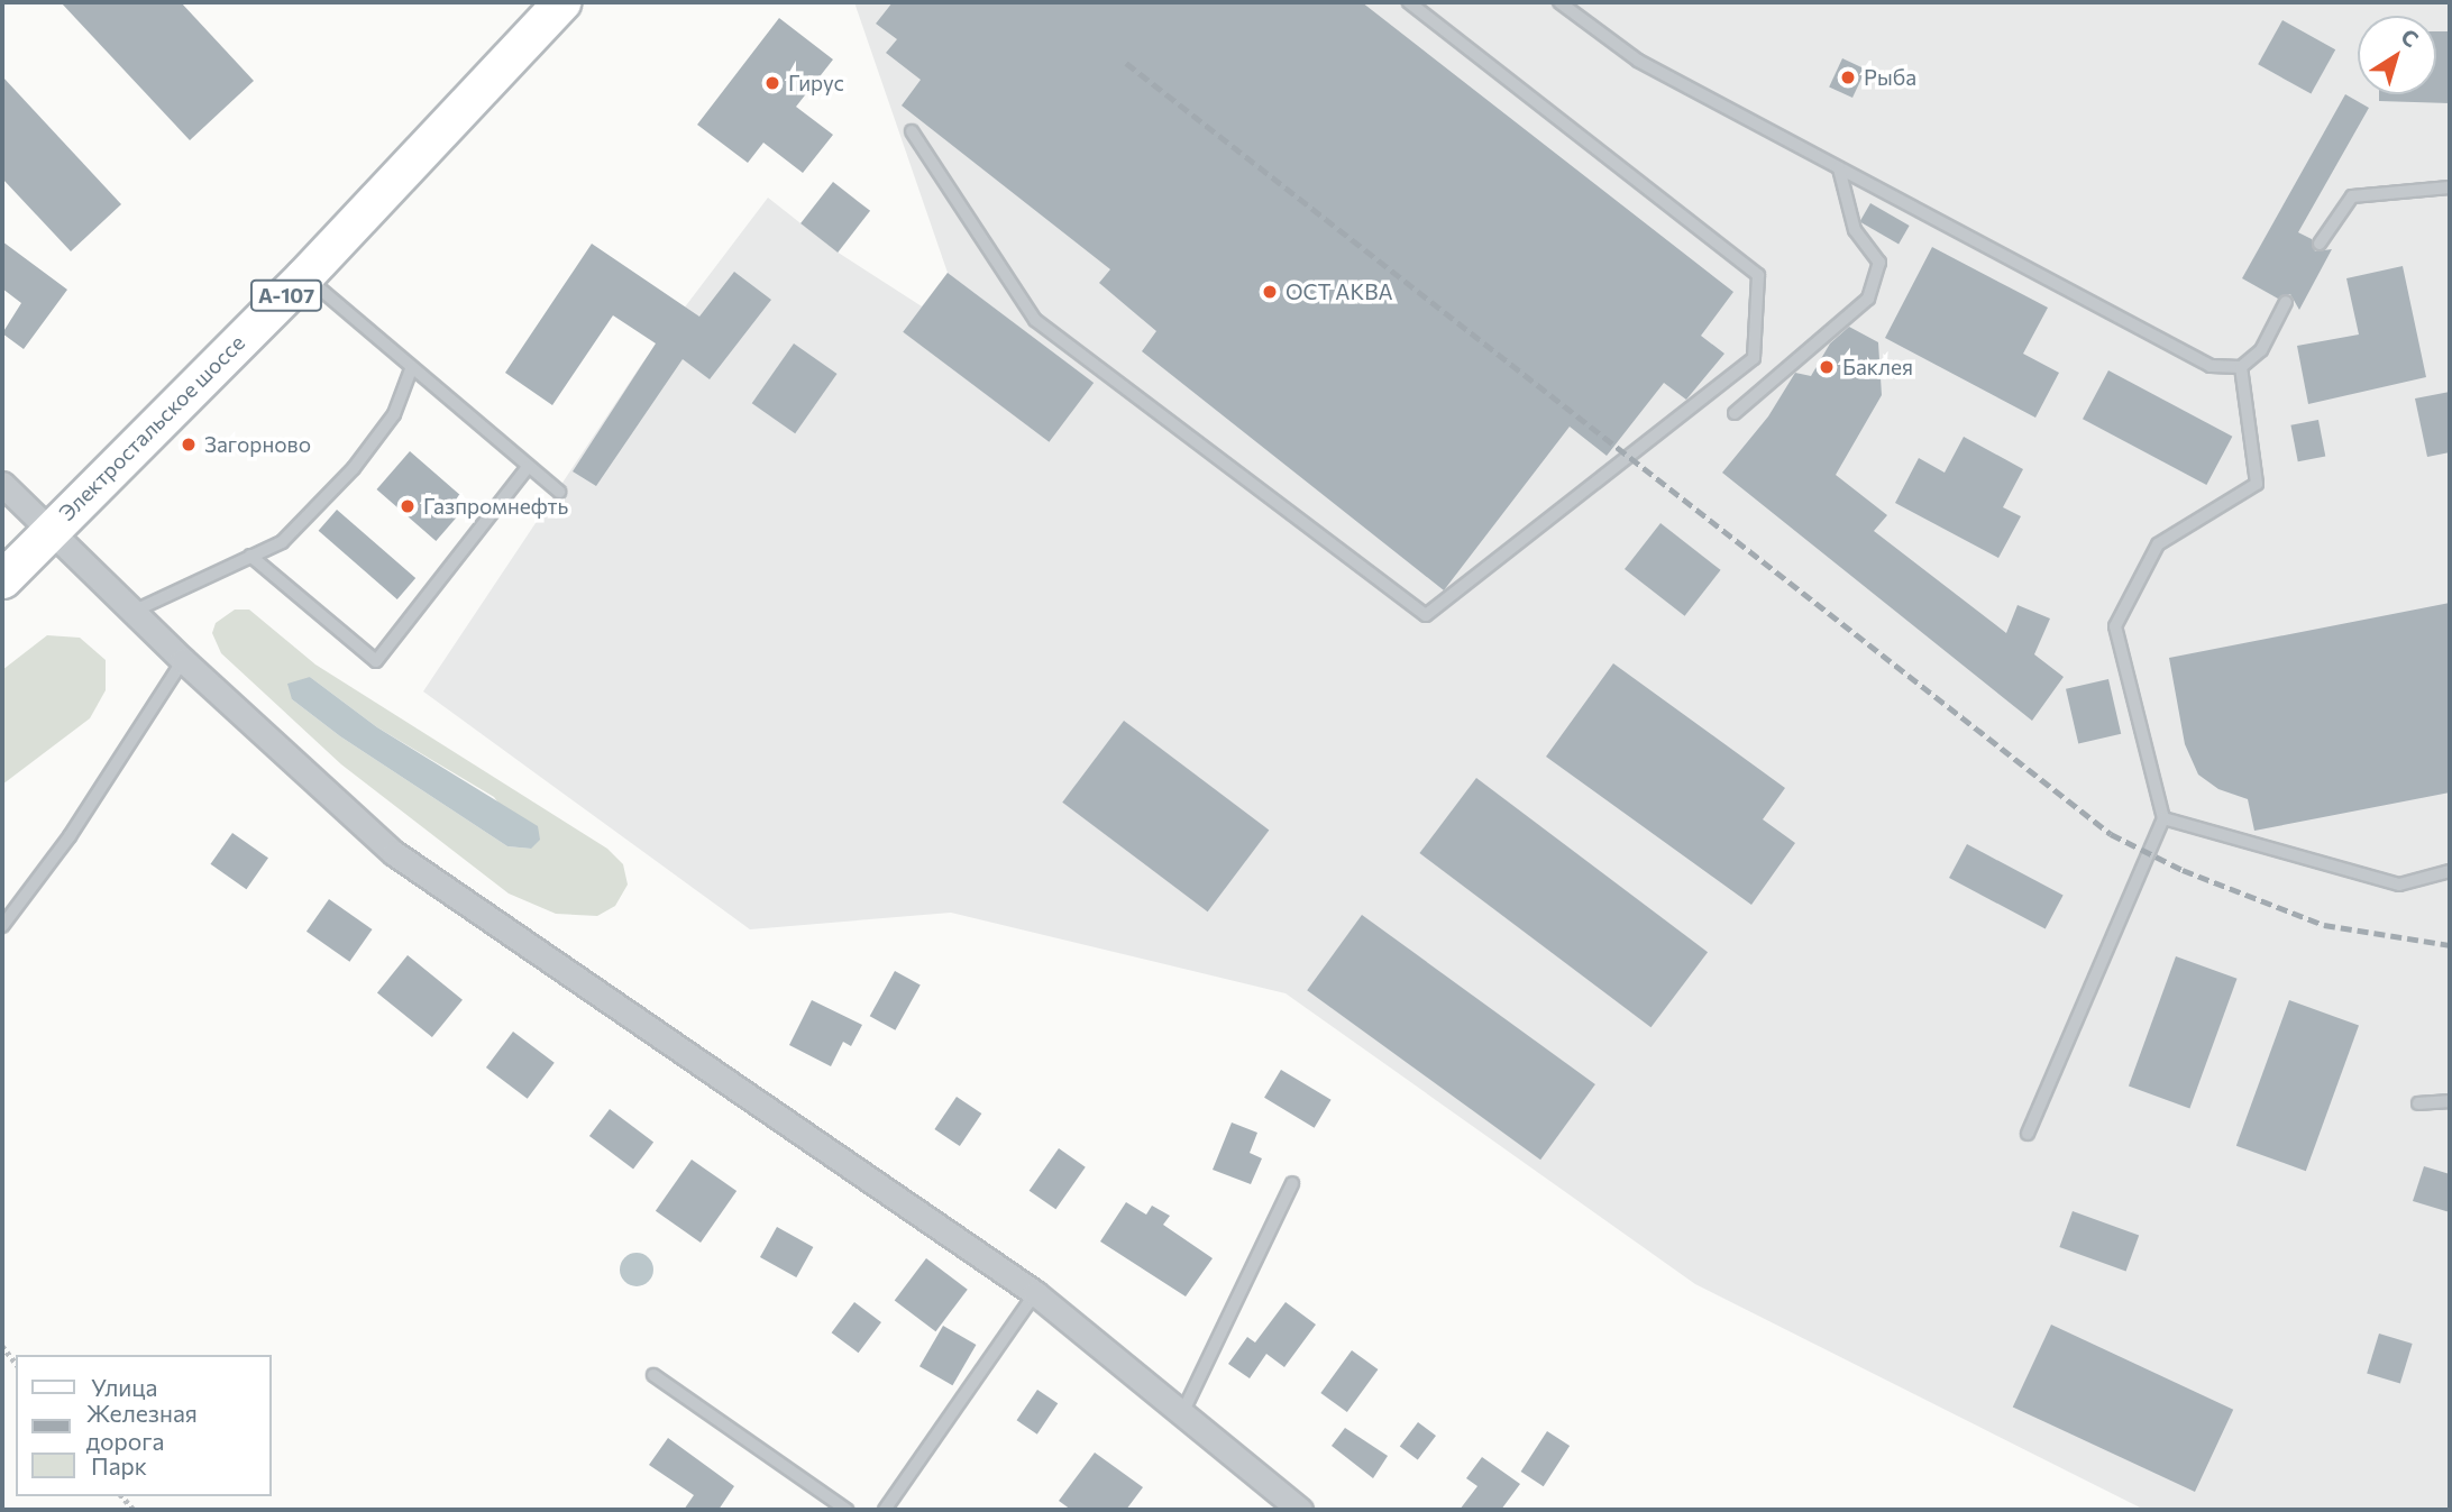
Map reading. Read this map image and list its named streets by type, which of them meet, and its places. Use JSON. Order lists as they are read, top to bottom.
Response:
{
  "streets": {
    "main road": ["А-107", "Электростальское шоссе"]
  },
  "places": [
    "Рыба",
    "Гирус",
    "ОСТ АКВА",
    "Баклея",
    "Загорново",
    "Газпромнефть"
  ],
  "legend": ["Улица", "Железная дорога", "Парк"],
  "north": "top right"
}
